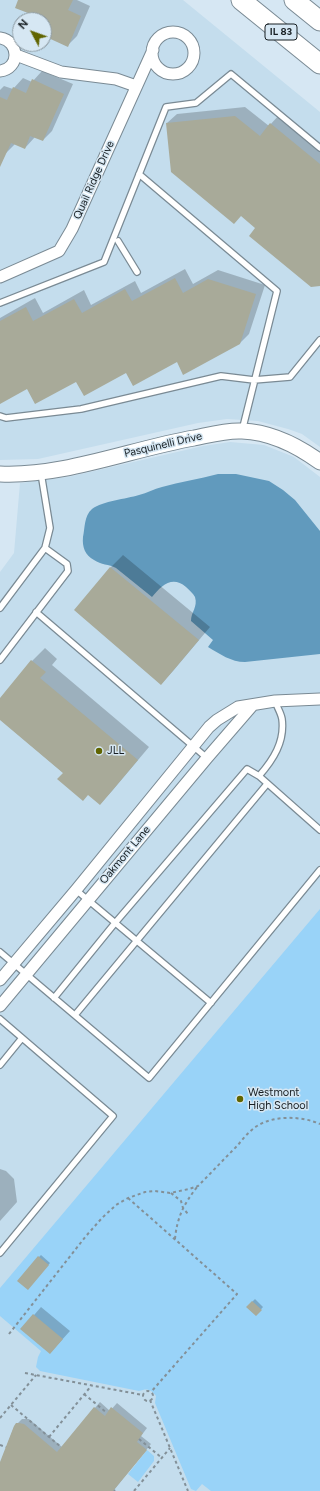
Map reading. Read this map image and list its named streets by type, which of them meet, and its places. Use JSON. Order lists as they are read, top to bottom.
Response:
{
  "streets": {
    "highway": ["IL 83"],
    "street": ["Quail Ridge Drive", "Pasquinelli Drive", "Oakmont Lane"]
  },
  "places": ["JLL", "Westmont High School"],
  "north": "top left"
}
